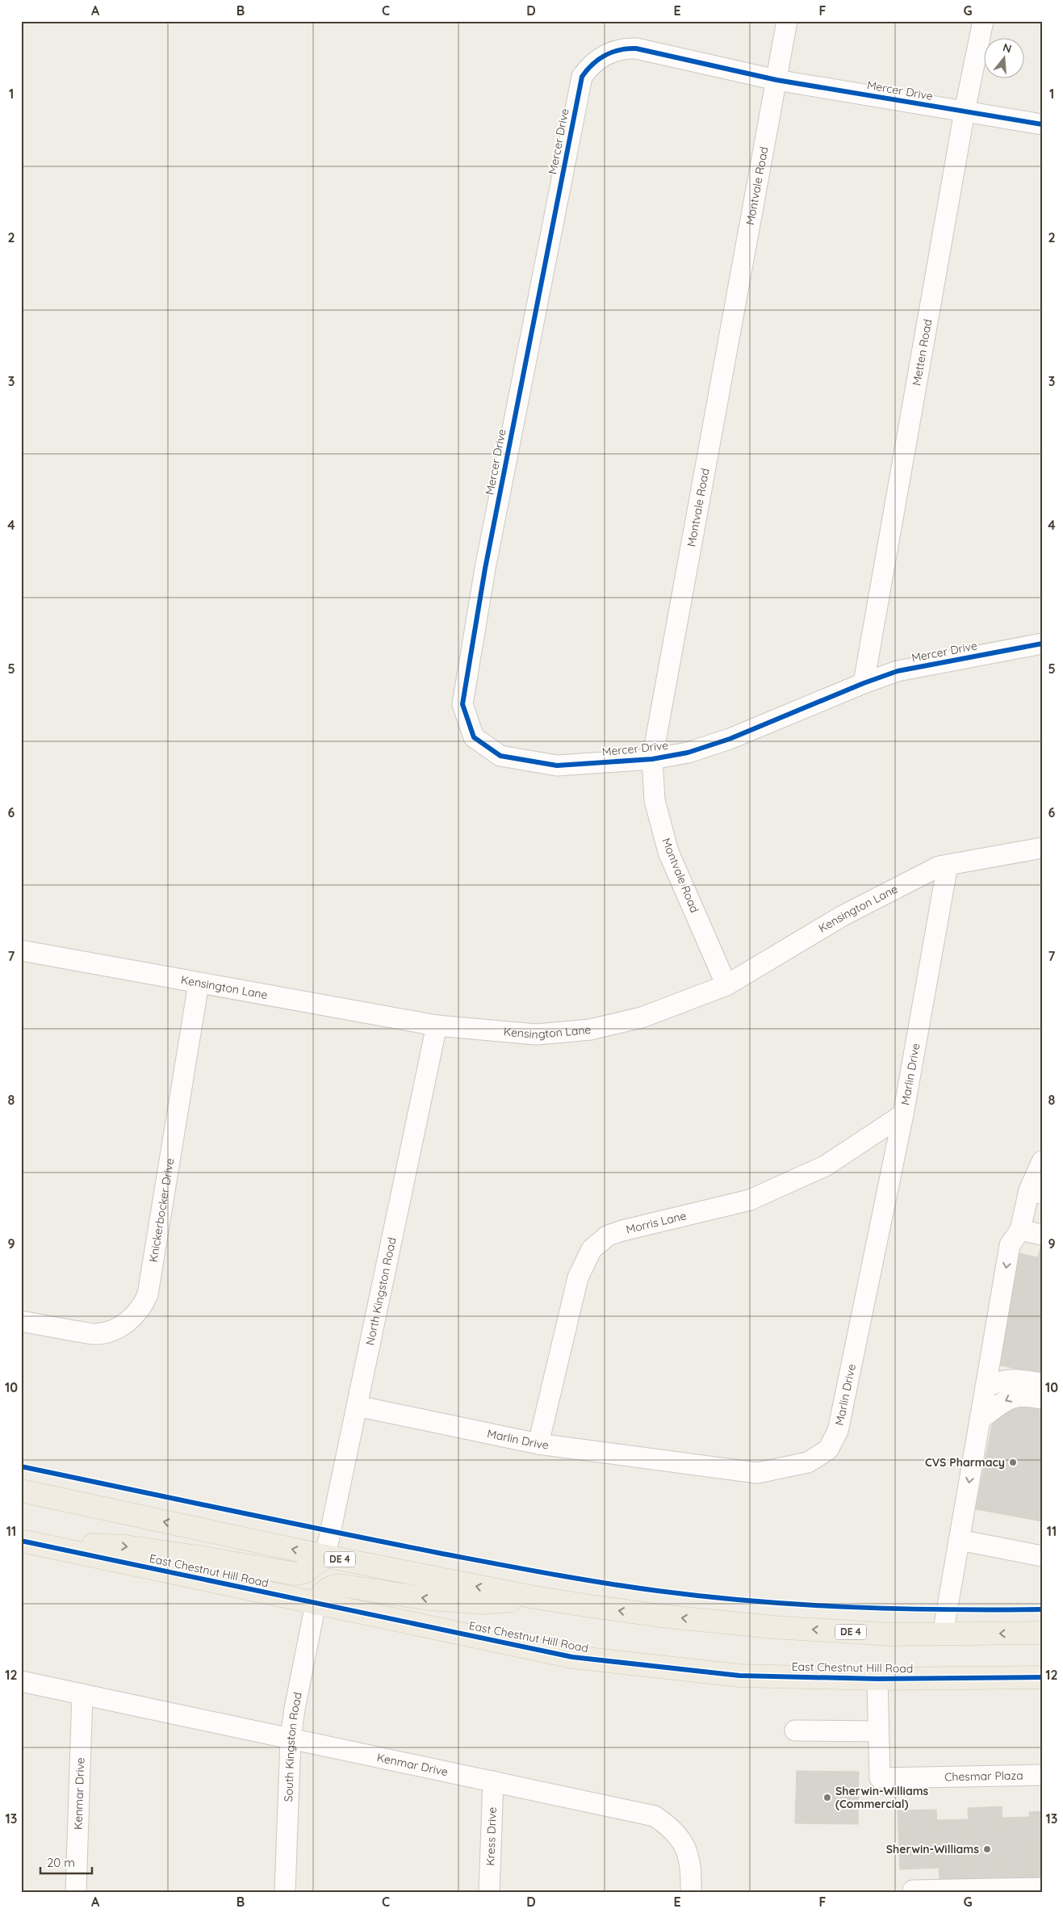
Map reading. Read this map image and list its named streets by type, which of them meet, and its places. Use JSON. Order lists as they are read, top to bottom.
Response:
{
  "streets": {
    "main road": ["DE 4", "East Chestnut Hill Road"],
    "street": [
      "Mercer Drive",
      "Montvale Road",
      "Metten Road",
      "Kensington Lane",
      "Marlin Drive",
      "Knickerbocker Drive",
      "Morris Lane",
      "North Kingston Road",
      "South Kingston Road",
      "Kenmar Drive",
      "Chesmar Plaza",
      "Kress Drive"
    ]
  },
  "crossings": [
    ["Mercer Drive", "Montvale Road"],
    ["Mercer Drive", "Metten Road"],
    ["Montvale Road", "Kensington Lane"],
    ["Kensington Lane", "Marlin Drive"],
    ["Kensington Lane", "Knickerbocker Drive"],
    ["Kensington Lane", "North Kingston Road"],
    ["Marlin Drive", "Morris Lane"],
    ["Marlin Drive", "North Kingston Road"],
    ["North Kingston Road", "DE 4"],
    ["East Chestnut Hill Road", "South Kingston Road"],
    ["East Chestnut Hill Road", "Chesmar Plaza"],
    ["South Kingston Road", "Kenmar Drive"],
    ["Kenmar Drive", "Kress Drive"]
  ],
  "places": ["CVS Pharmacy", "Sherwin-Williams (Commercial)", "Sherwin-Williams"],
  "scale_bar": "20 m",
  "north": "top",
  "grid": {
    "columns": [
      "A",
      "B",
      "C",
      "D",
      "E",
      "F",
      "G"
    ],
    "rows": [
      "1",
      "2",
      "3",
      "4",
      "5",
      "6",
      "7",
      "8",
      "9",
      "10",
      "11",
      "12",
      "13"
    ]
  }
}
